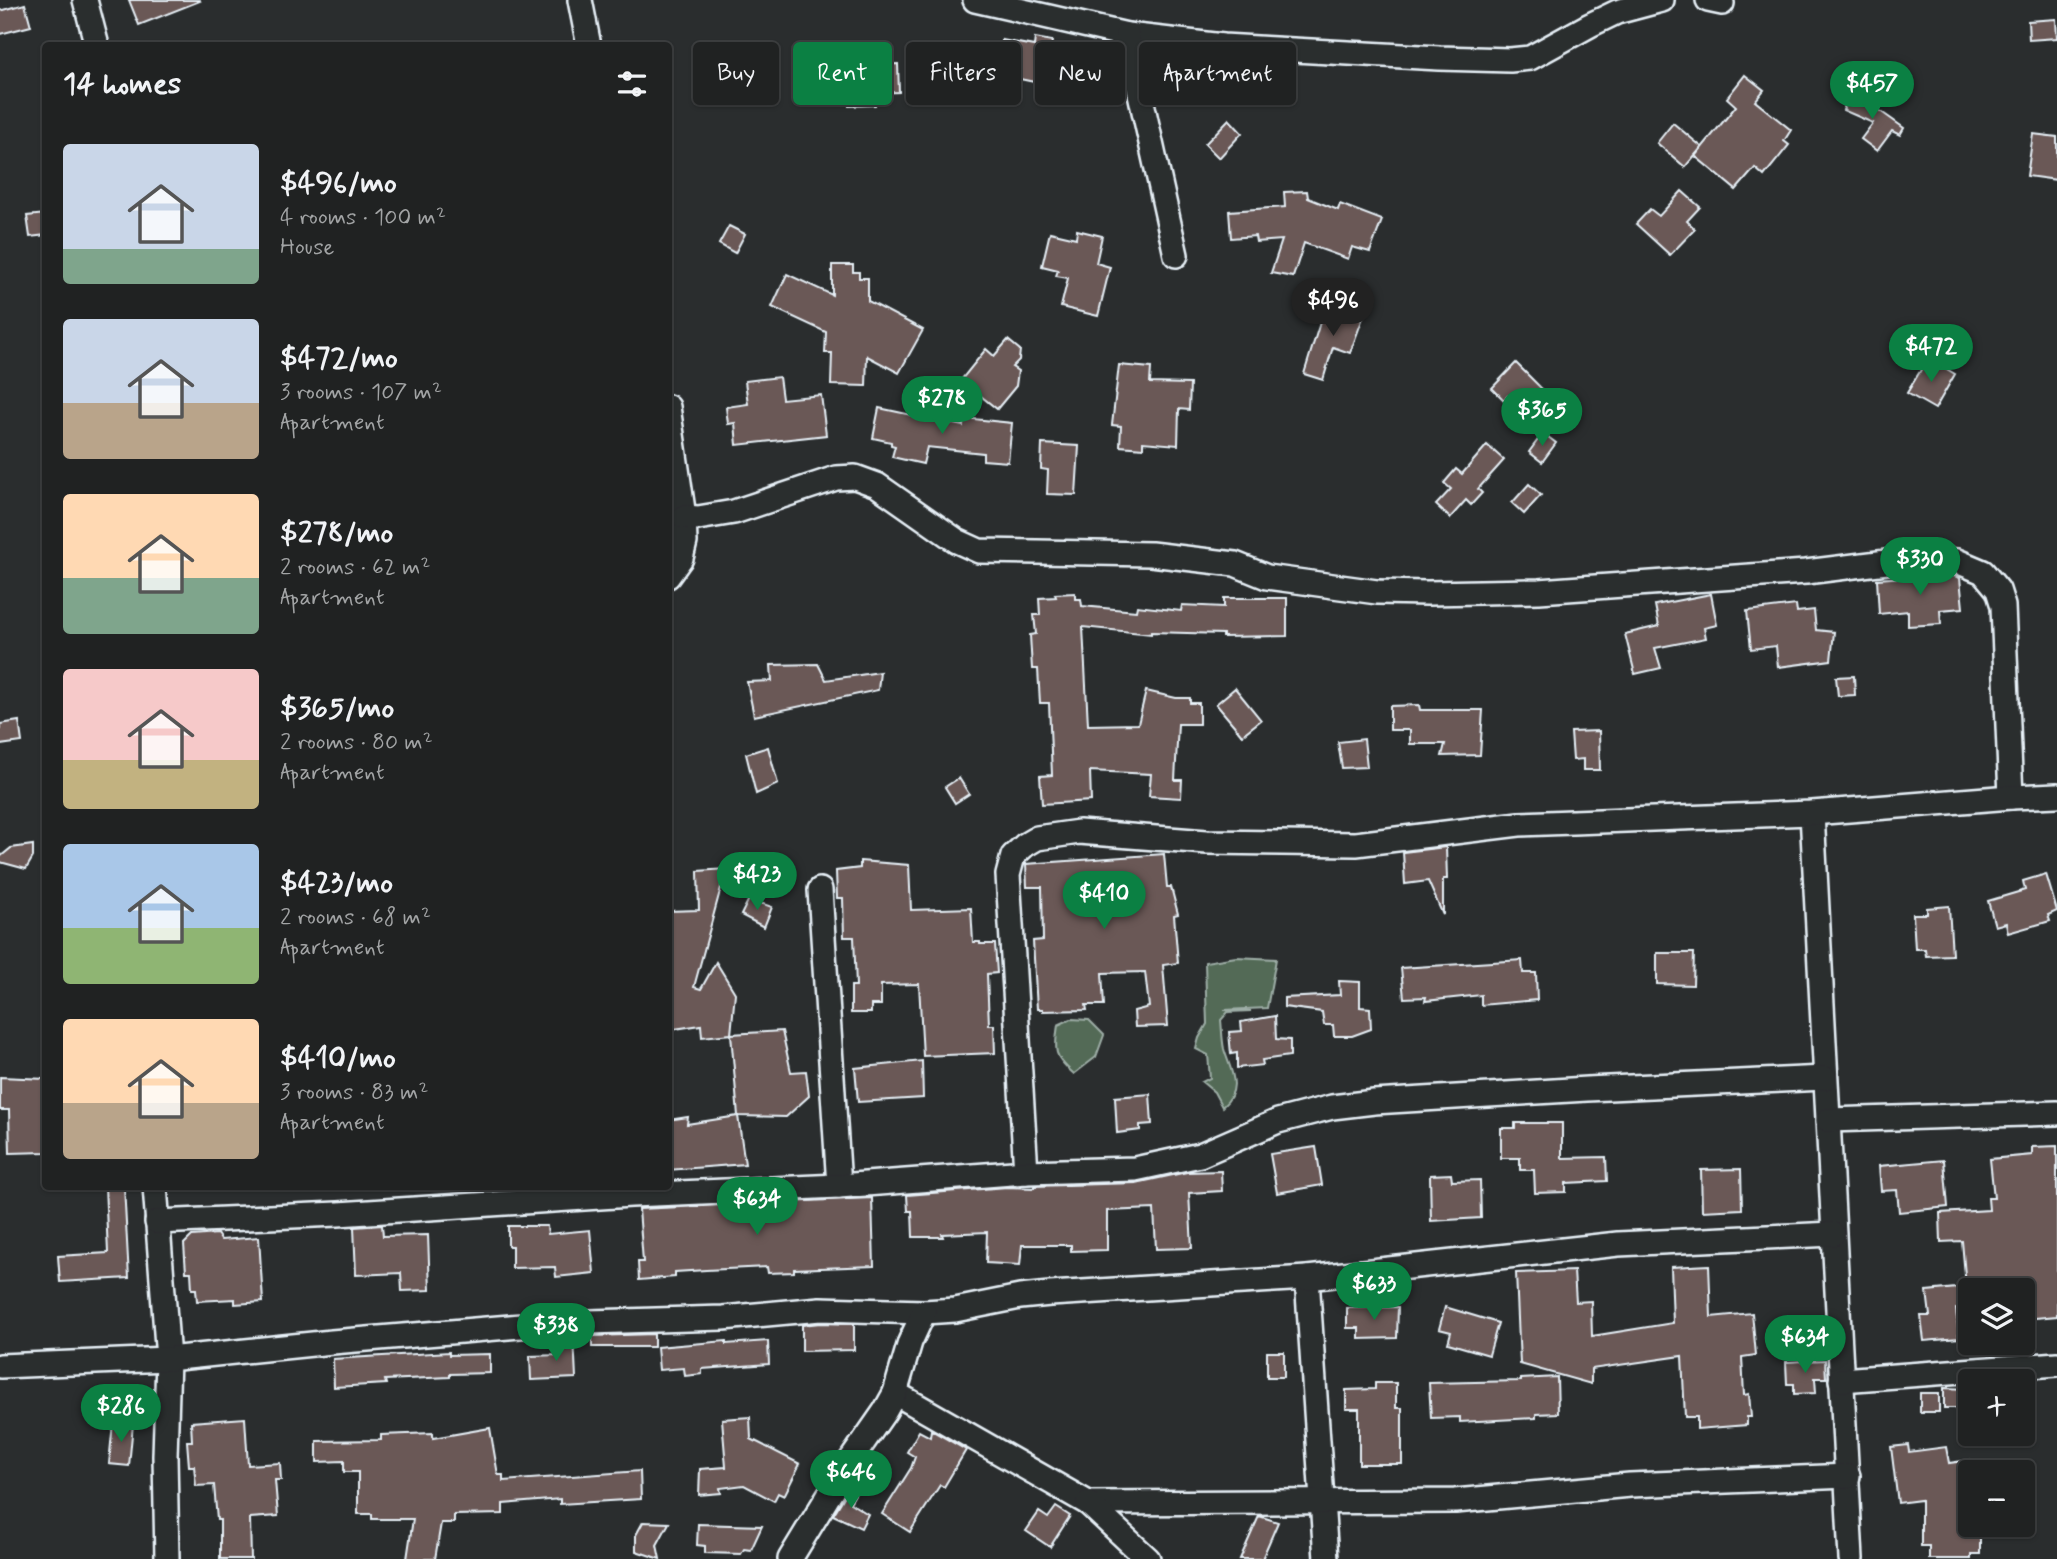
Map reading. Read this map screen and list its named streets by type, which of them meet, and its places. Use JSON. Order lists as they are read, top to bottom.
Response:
{
  "page": {
    "chip": [
      "Buy",
      "Rent",
      "Filters",
      "New",
      "Apartment"
    ],
    "heading": "14 homes",
    "price": [
      "$457",
      "$496",
      "$472",
      "$278",
      "$365",
      "$330",
      "$423",
      "$410",
      "$634",
      "$633",
      "$338",
      "$634",
      "$286",
      "$646"
    ],
    "list": [
      {
        "name": "$496/mo",
        "note": "4 rooms · 100 m² · House"
      },
      {
        "name": "$472/mo",
        "note": "3 rooms · 107 m² · Apartment"
      },
      {
        "name": "$278/mo",
        "note": "2 rooms · 62 m² · Apartment"
      },
      {
        "name": "$365/mo",
        "note": "2 rooms · 80 m² · Apartment"
      },
      {
        "name": "$423/mo",
        "note": "2 rooms · 68 m² · Apartment"
      },
      {
        "name": "$410/mo",
        "note": "3 rooms · 83 m² · Apartment"
      }
    ],
    "map_buttons": ["+", "−"]
  }
}
